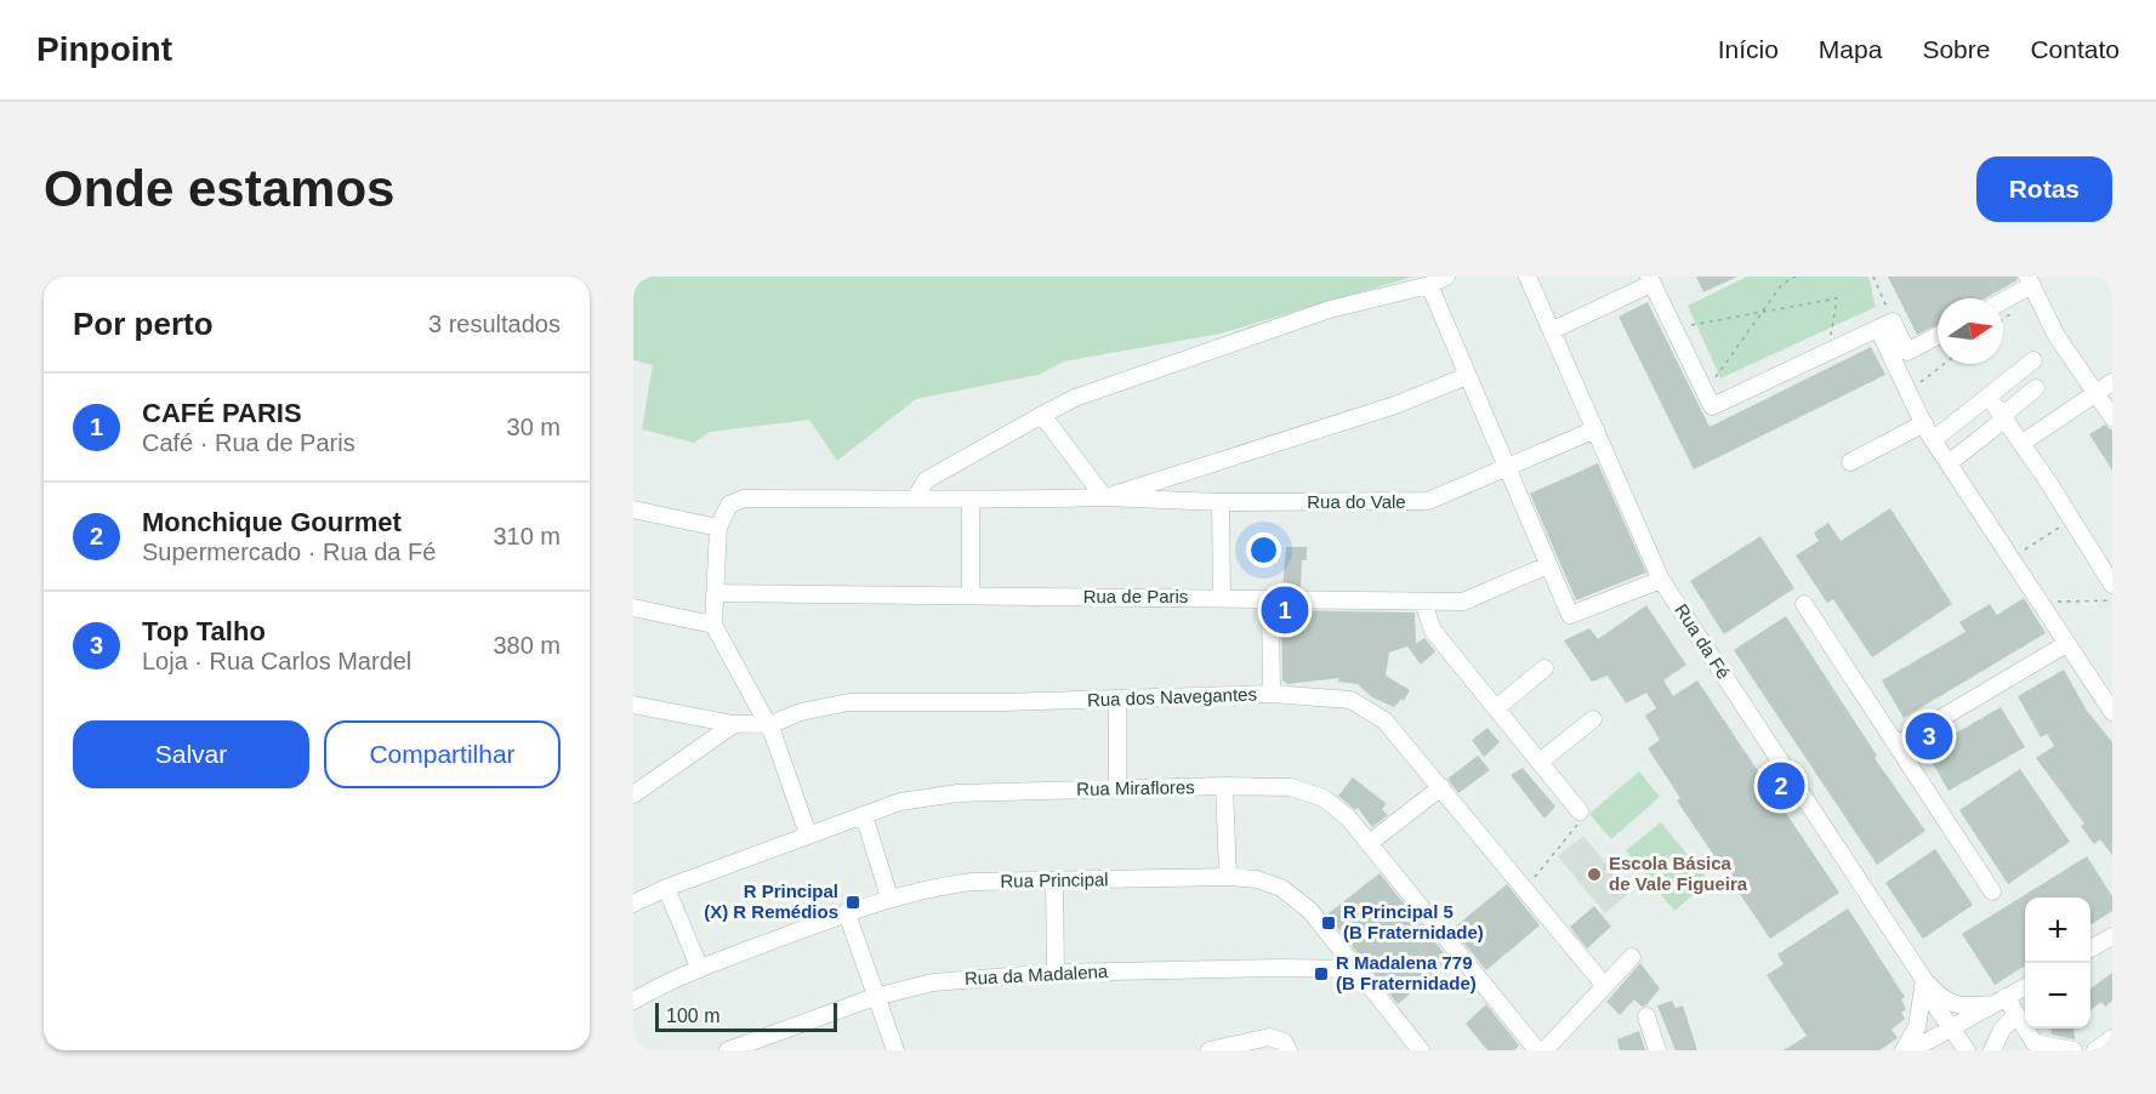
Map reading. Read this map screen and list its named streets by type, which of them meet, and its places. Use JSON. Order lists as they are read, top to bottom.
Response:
{
  "streets": {
    "street": [
      "Rua do Vale",
      "Rua de Paris",
      "Rua da Fé",
      "Rua dos Navegantes",
      "Rua Miraflores",
      "Rua Principal",
      "Rua da Madalena"
    ]
  },
  "crossings": [
    ["Rua do Vale", "Rua da Fé"],
    ["Rua Principal", "Rua da Madalena"]
  ],
  "places": {
    "other": ["Escola Básica de Vale Figueira"],
    "transit": ["R Principal (X) R Remédios", "R Principal 5 (B Fraternidade)", "R Madalena 779 (B Fraternidade)"]
  },
  "scale_bar": "100 m",
  "north": "right",
  "page": {
    "header": "Pinpoint",
    "nav": [
      "Início",
      "Mapa",
      "Sobre",
      "Contato"
    ],
    "buttons": [
      "Rotas",
      ["Salvar", "Compartilhar"]
    ],
    "title": "Onde estamos",
    "heading": ["Por perto", "3 resultados"],
    "list": [
      {
        "mark": "1",
        "name": "CAFÉ PARIS",
        "note": "Café · Rua de Paris",
        "value": "30 m"
      },
      {
        "mark": "2",
        "name": "Monchique Gourmet",
        "note": "Supermercado · Rua da Fé",
        "value": "310 m"
      },
      {
        "mark": "3",
        "name": "Top Talho",
        "note": "Loja · Rua Carlos Mardel",
        "value": "380 m"
      }
    ],
    "pins": ["1", "3", "2"],
    "map_buttons": ["+", "−"],
    "scale": "100 m"
  }
}
